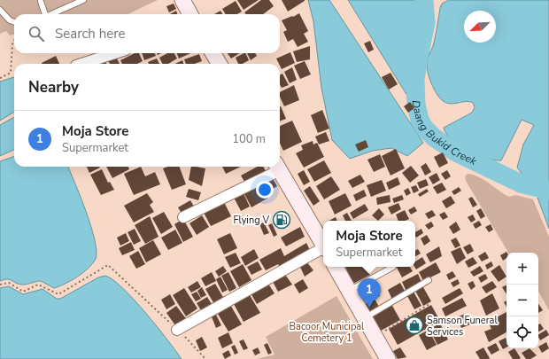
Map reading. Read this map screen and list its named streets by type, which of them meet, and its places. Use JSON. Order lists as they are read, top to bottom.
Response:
{
  "water": ["Daang Bukid Creek"],
  "parks": ["Bacoor Municipal Cemetery 1"],
  "places": {
    "fuel station": ["Flying V"],
    "shop": ["Samson Funeral Services"]
  },
  "north": "bottom left",
  "page": {
    "search": "Search here",
    "heading": "Nearby",
    "list": [
      {
        "mark": "1",
        "name": "Moja Store",
        "note": "Supermarket",
        "value": "100 m"
      }
    ],
    "popup": ["Moja Store", "Supermarket"],
    "map_buttons": ["+", "−"],
    "pins": "1"
  }
}
